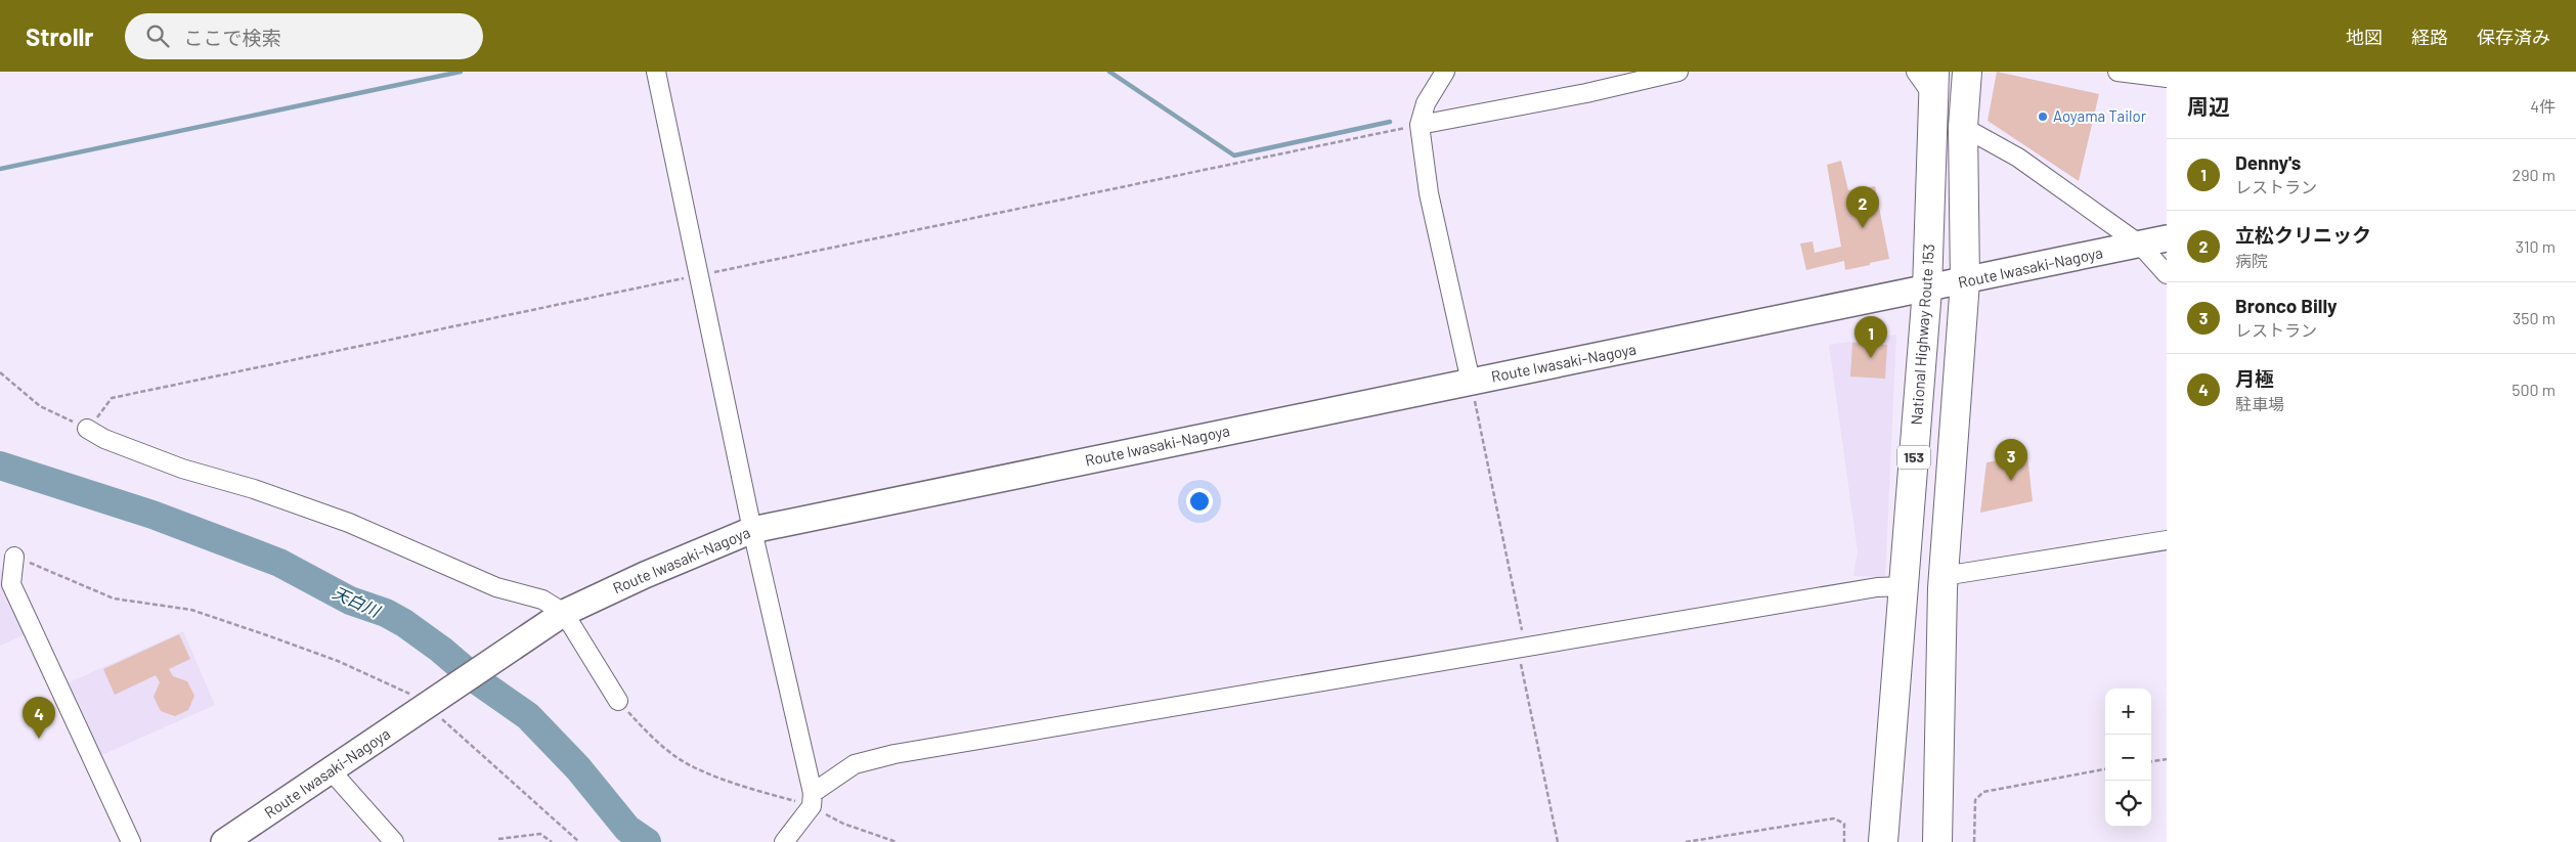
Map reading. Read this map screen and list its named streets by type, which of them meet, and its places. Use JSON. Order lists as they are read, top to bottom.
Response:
{
  "streets": {
    "highway": ["National Highway Route 153", "153"],
    "main road": ["Route Iwasaki-Nagoya"]
  },
  "crossings": [
    ["Route Iwasaki-Nagoya", "National Highway Route 153"],
    ["Route Iwasaki-Nagoya", "153"]
  ],
  "water": ["天白川"],
  "places": ["Aoyama Tailor"],
  "page": {
    "header": "Strollr",
    "search": "ここで検索",
    "nav": ["地図", "経路", "保存済み"],
    "heading": ["周辺", "4件"],
    "list": [
      {
        "mark": "1",
        "name": "Denny's",
        "note": "レストラン",
        "value": "290 m"
      },
      {
        "mark": "2",
        "name": "立松クリニック",
        "note": "病院",
        "value": "310 m"
      },
      {
        "mark": "3",
        "name": "Bronco Billy",
        "note": "レストラン",
        "value": "350 m"
      },
      {
        "mark": "4",
        "name": "月極",
        "note": "駐車場",
        "value": "500 m"
      }
    ],
    "pins": [
      "2",
      "1",
      "3",
      "4"
    ],
    "map_buttons": ["+", "−"]
  }
}
